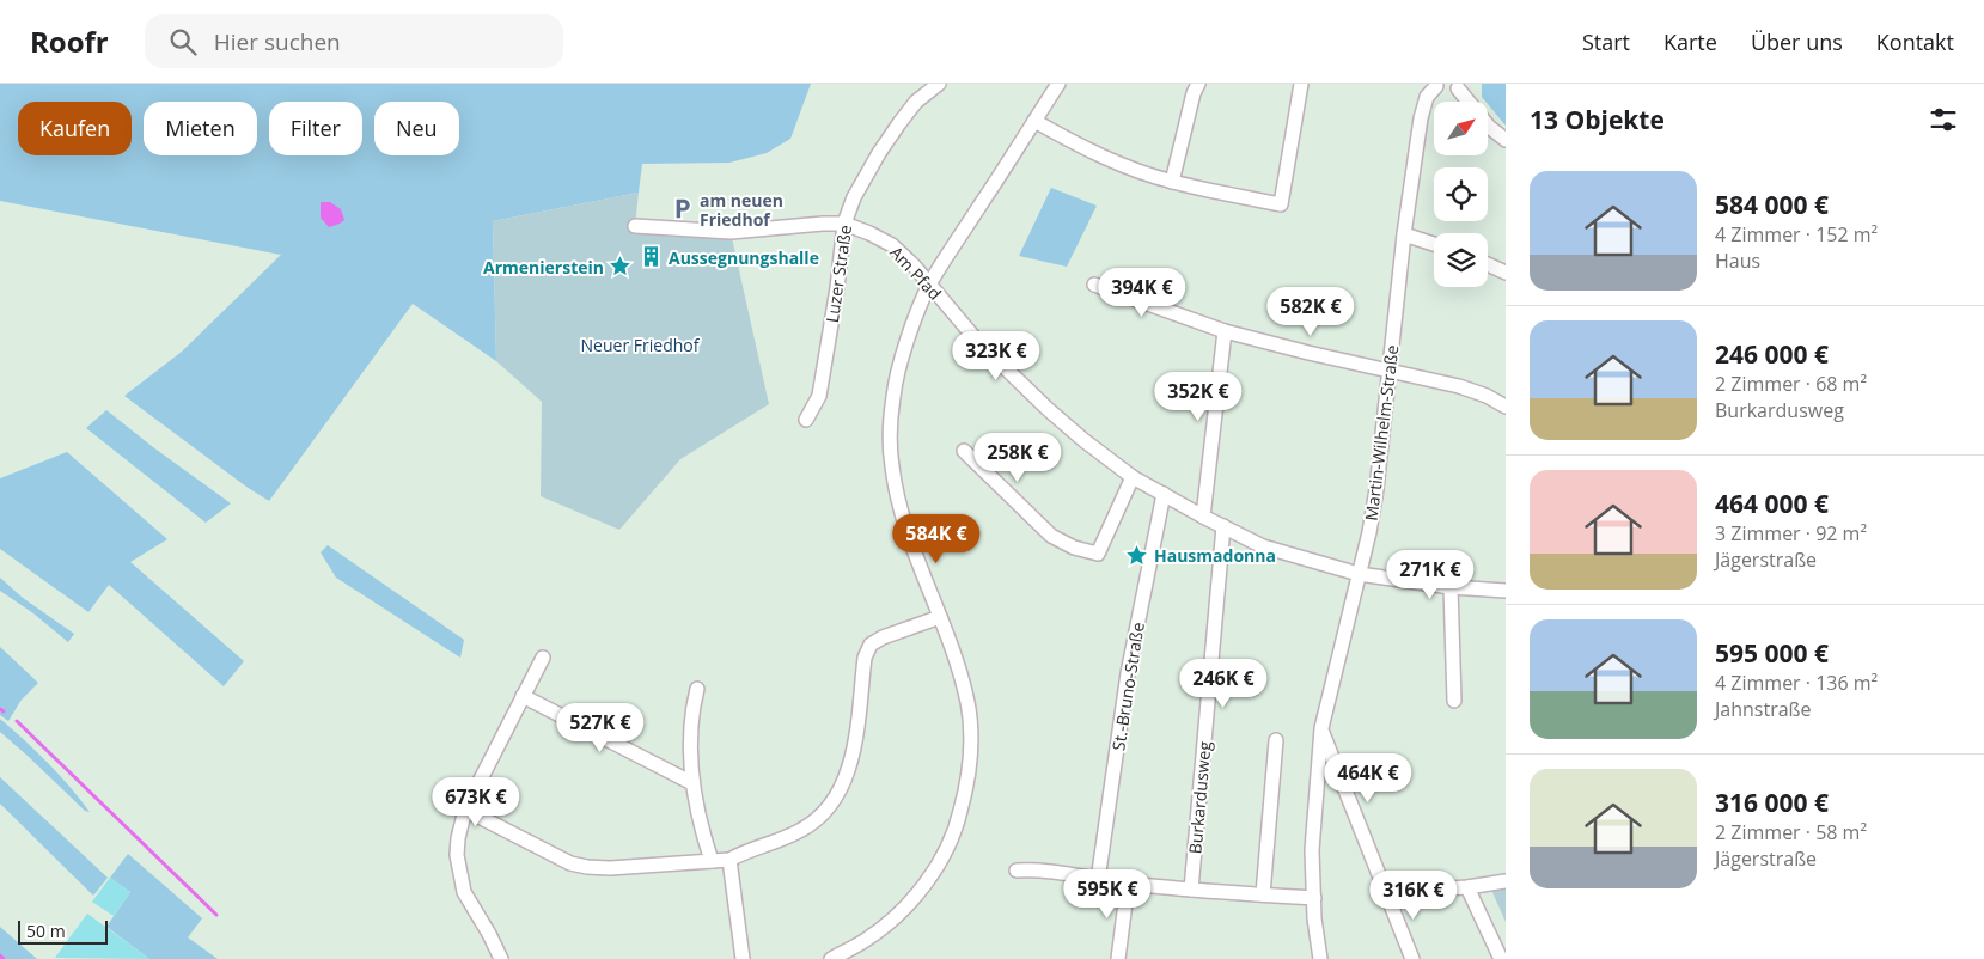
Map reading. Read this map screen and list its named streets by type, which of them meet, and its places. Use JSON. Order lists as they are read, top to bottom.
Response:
{
  "streets": {
    "street": [
      "Am Pfad",
      "Luzer Straße",
      "Martin-Wilhelm-Straße",
      "St.-Bruno-Straße",
      "Burkardusweg"
    ]
  },
  "crossings": [
    ["Am Pfad", "Luzer Straße"],
    ["Am Pfad", "Martin-Wilhelm-Straße"],
    ["Am Pfad", "St.-Bruno-Straße"],
    ["Am Pfad", "Burkardusweg"]
  ],
  "parks": ["Neuer Friedhof"],
  "places": {
    "parking": ["am neuen Friedhof"],
    "building": ["Aussegnungshalle"],
    "place": ["Armenierstein", "Hausmadonna"]
  },
  "scale_bar": "50 m",
  "north": "top right",
  "page": {
    "header": "Roofr",
    "search": "Hier suchen",
    "nav": [
      "Start",
      "Karte",
      "Über uns",
      "Kontakt"
    ],
    "heading": "13 Objekte",
    "chip": [
      "Kaufen",
      "Mieten",
      "Filter",
      "Neu"
    ],
    "list": [
      {
        "name": "584 000 €",
        "note": "4 Zimmer · 152 m² · Haus"
      },
      {
        "name": "246 000 €",
        "note": "2 Zimmer · 68 m² · Burkardusweg"
      },
      {
        "name": "464 000 €",
        "note": "3 Zimmer · 92 m² · Jägerstraße"
      },
      {
        "name": "595 000 €",
        "note": "4 Zimmer · 136 m² · Jahnstraße"
      },
      {
        "name": "316 000 €",
        "note": "2 Zimmer · 58 m² · Jägerstraße"
      }
    ],
    "price": [
      "394K €",
      "582K €",
      "323K €",
      "352K €",
      "258K €",
      "584K €",
      "271K €",
      "246K €",
      "527K €",
      "464K €",
      "673K €",
      "595K €",
      "316K €"
    ],
    "scale": "50 m"
  }
}
